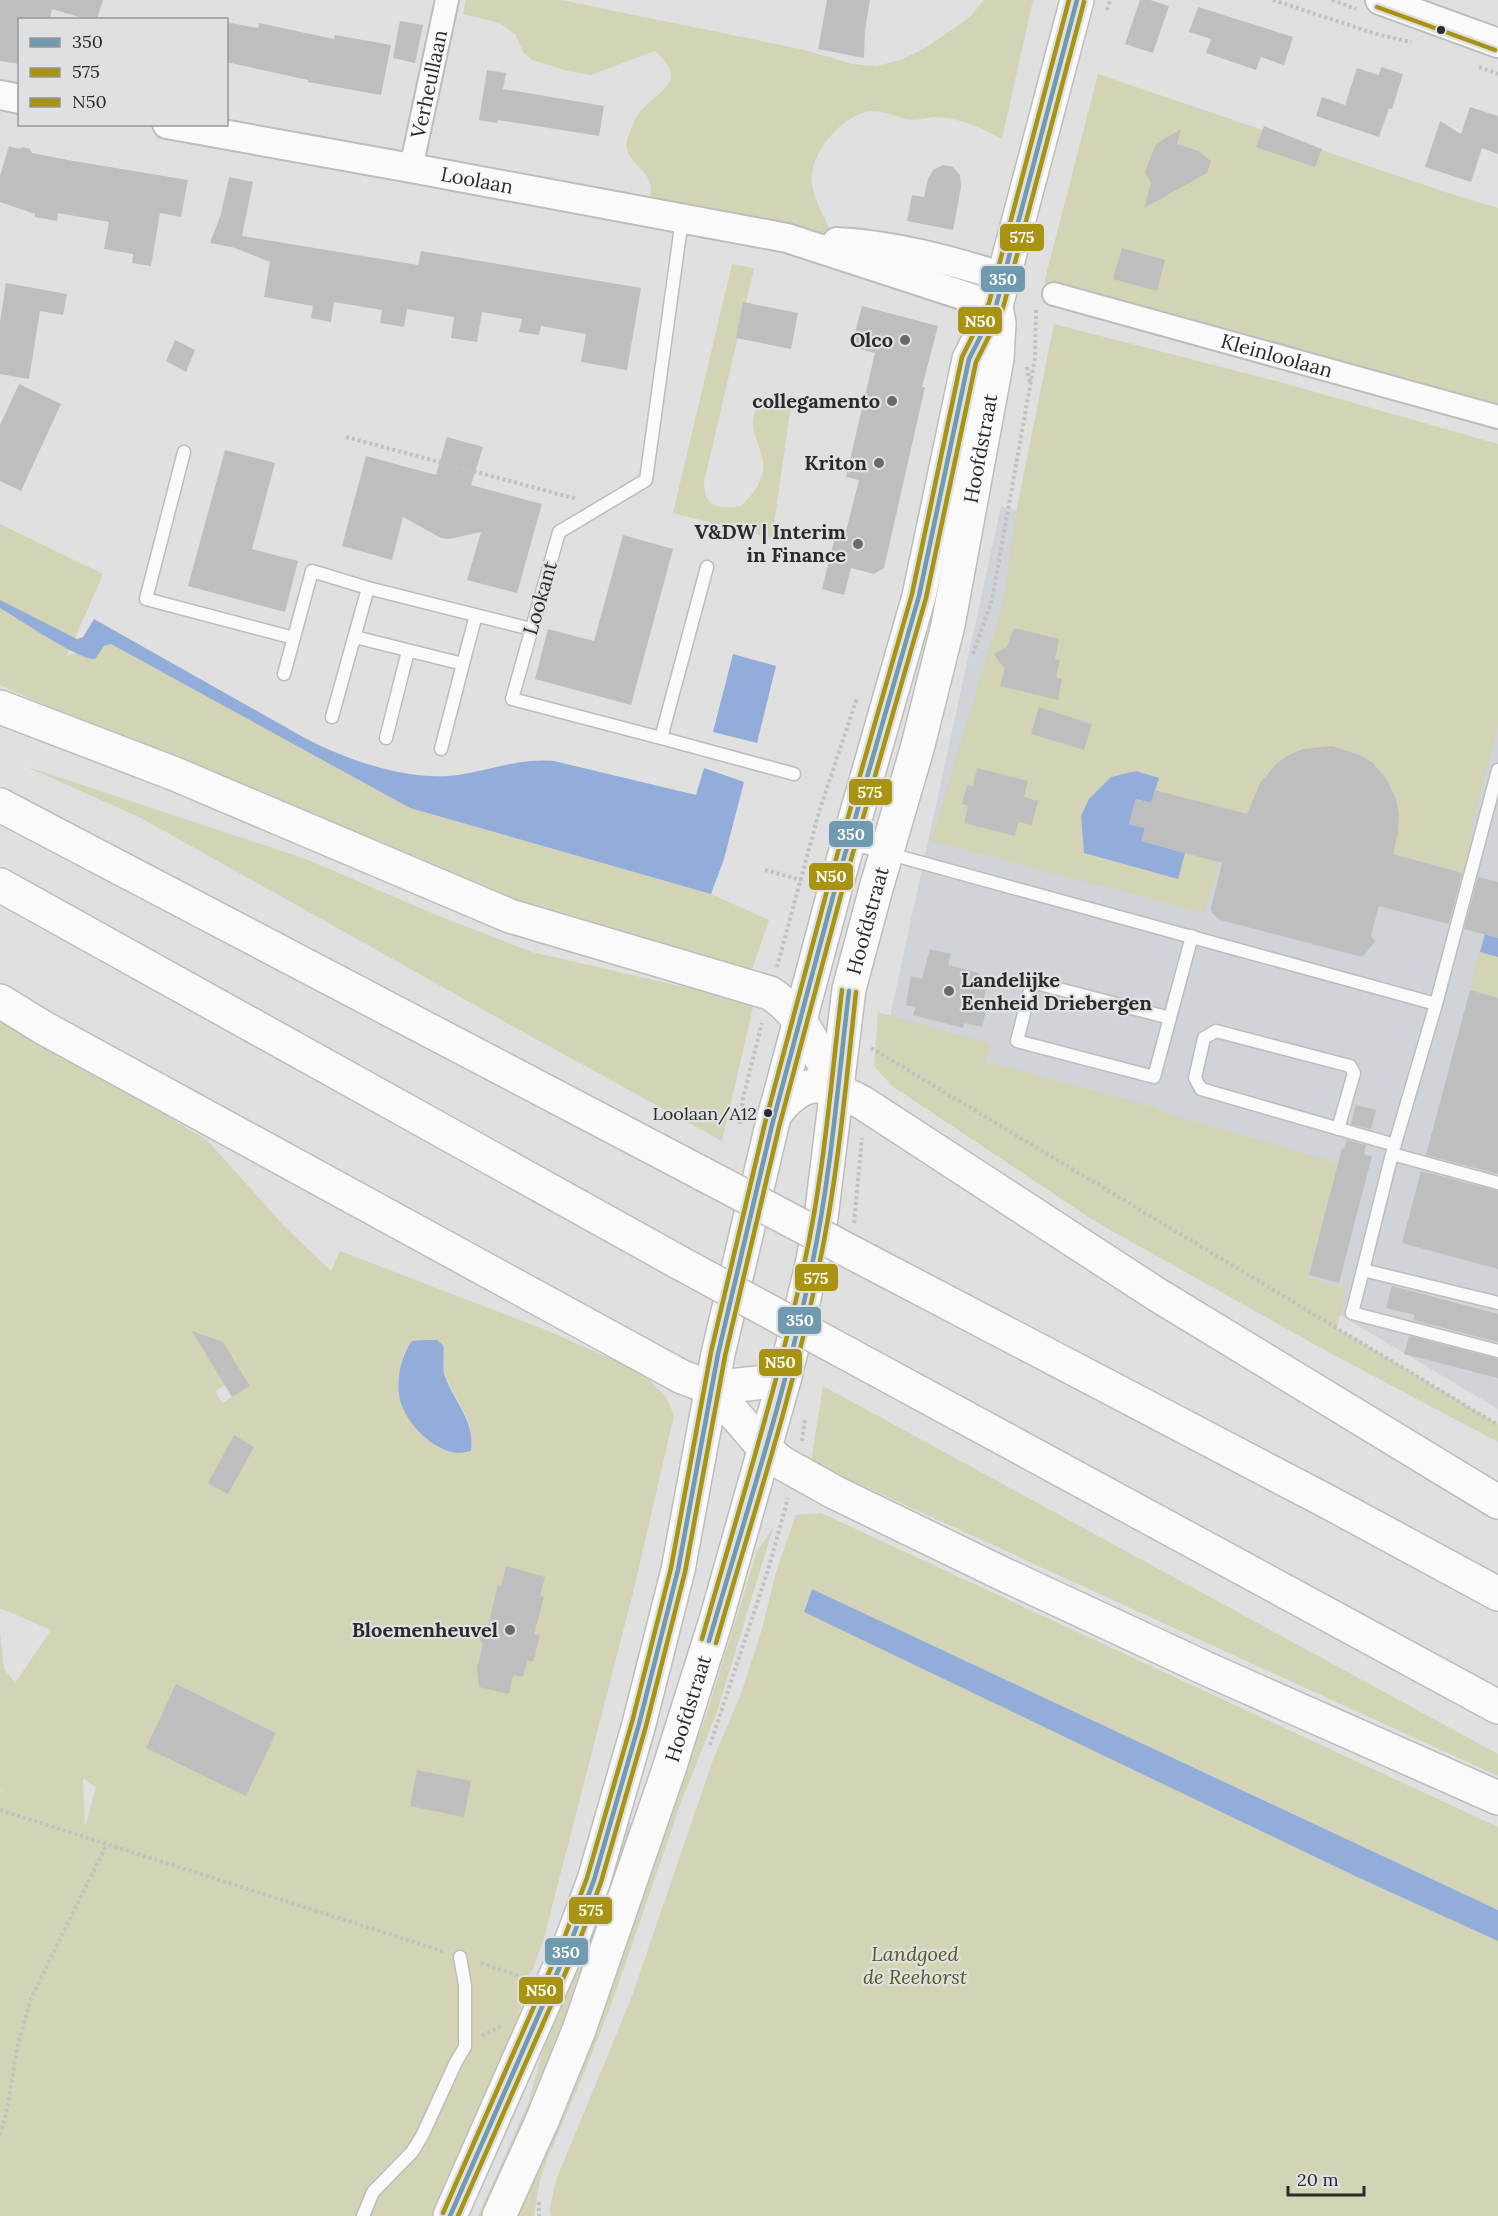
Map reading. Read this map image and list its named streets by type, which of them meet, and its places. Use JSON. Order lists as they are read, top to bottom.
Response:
{
  "streets": {
    "main road": ["Hoofdstraat"],
    "street": ["Verheullaan", "Loolaan", "Kleinloolaan"],
    "lane": ["Lookant"]
  },
  "crossings": [
    ["Verheullaan", "Loolaan"],
    ["Loolaan", "Hoofdstraat"],
    ["Loolaan", "Lookant"],
    ["Kleinloolaan", "Hoofdstraat"]
  ],
  "parks": ["Landgoed de Reehorst"],
  "places": [
    "Olco",
    "collegamento",
    "Kriton",
    "V&DW | Interim in Finance",
    "Landelijke Eenheid Driebergen",
    "Loolaan/A12",
    "Bloemenheuvel"
  ],
  "lines": ["transit line 350", "transit line N50", "transit line 575"],
  "legend": ["350", "575", "N50"],
  "scale_bar": "20 m"
}
